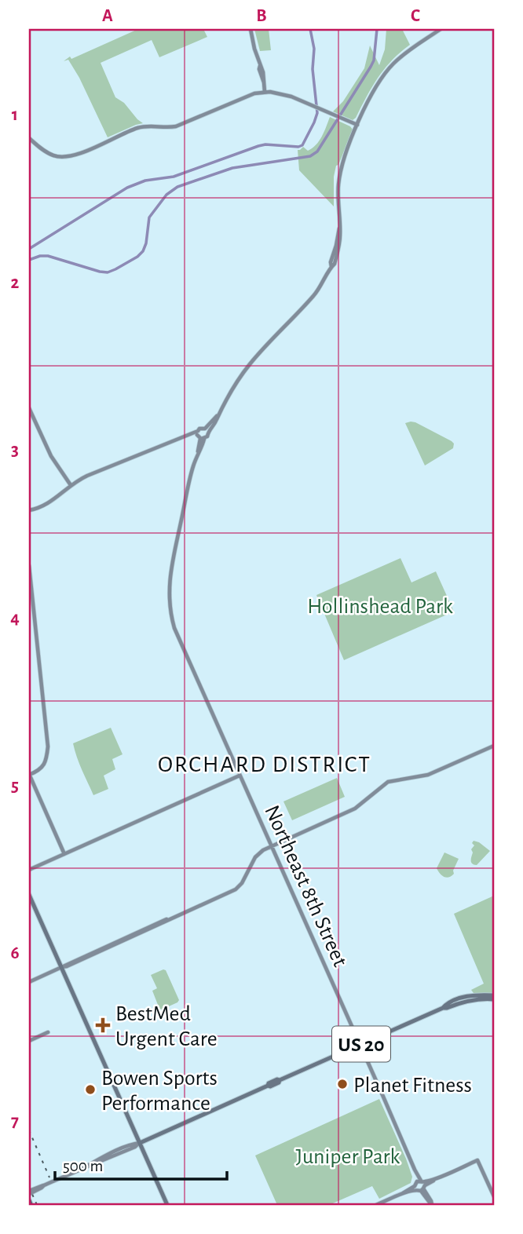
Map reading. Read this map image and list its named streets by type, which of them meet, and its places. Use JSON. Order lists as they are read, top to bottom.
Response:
{
  "streets": {
    "main road": ["Northeast 8th Street", "US 20"]
  },
  "crossings": [
    ["Northeast 8th Street", "US 20"]
  ],
  "districts": ["ORCHARD DISTRICT"],
  "parks": ["Hollinshead Park", "Juniper Park"],
  "places": {
    "health": ["BestMed Urgent Care"],
    "other": ["Planet Fitness", "Bowen Sports Performance"]
  },
  "scale_bar": "500 m",
  "grid": {
    "columns": ["A", "B", "C"],
    "rows": [
      "1",
      "2",
      "3",
      "4",
      "5",
      "6",
      "7"
    ]
  }
}
